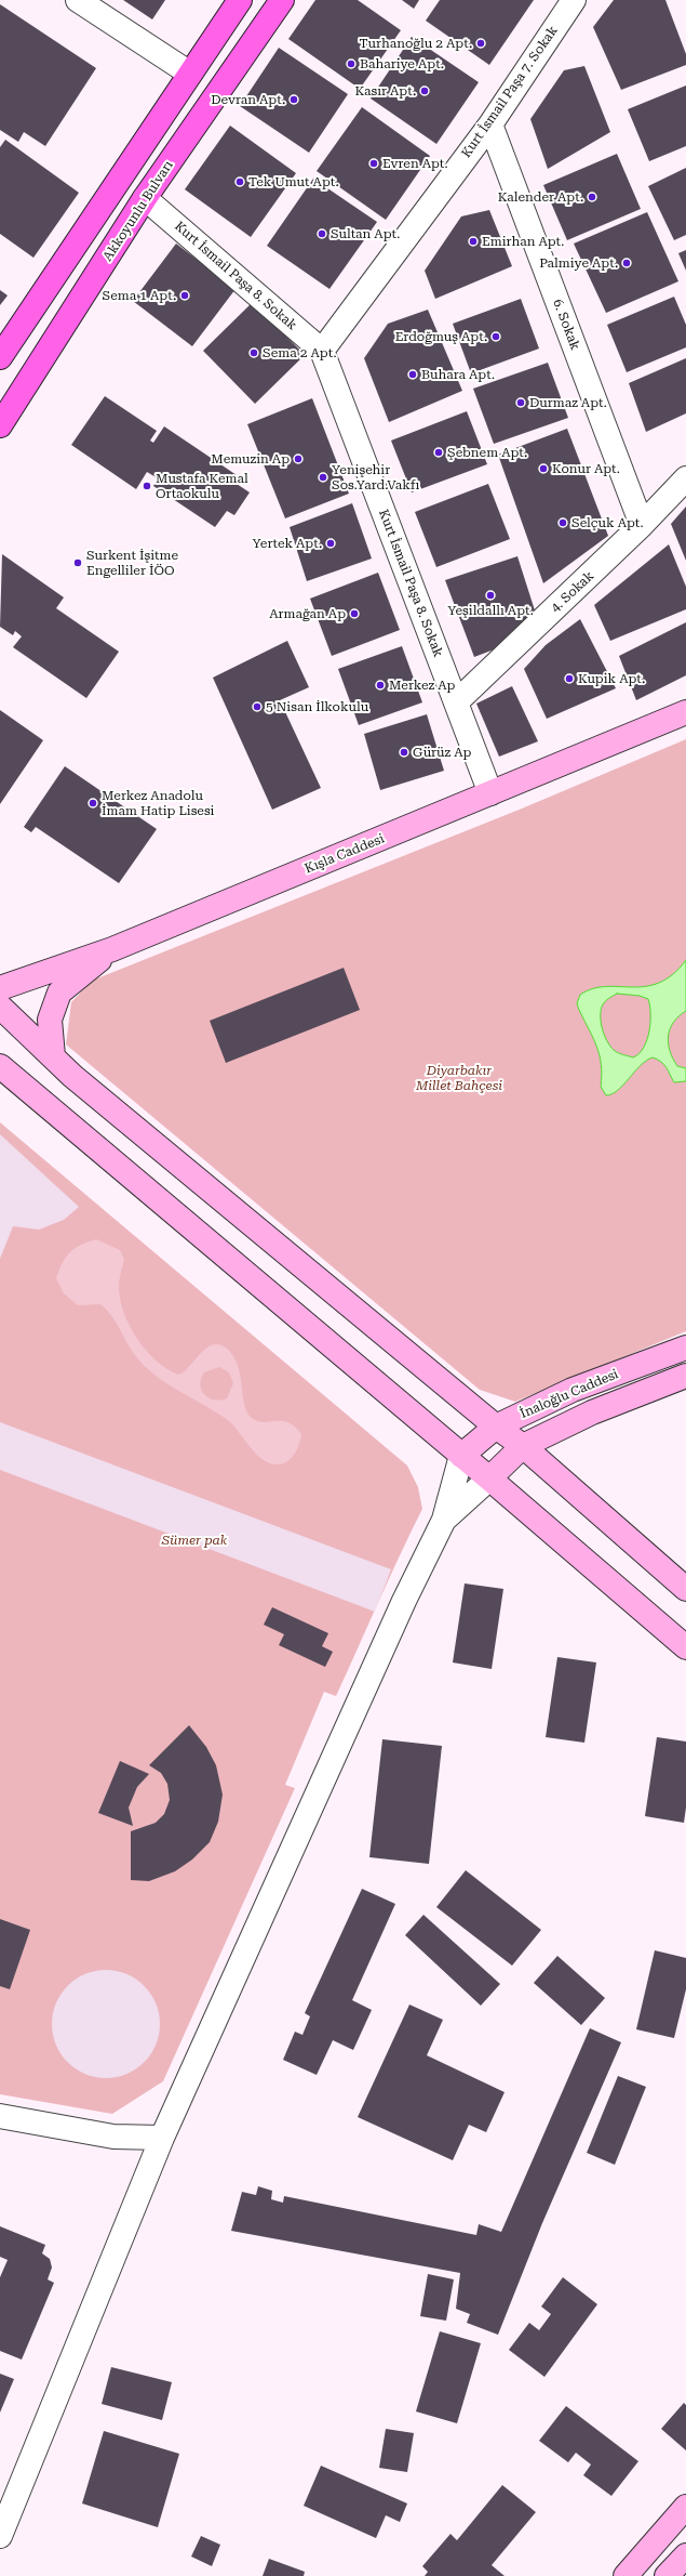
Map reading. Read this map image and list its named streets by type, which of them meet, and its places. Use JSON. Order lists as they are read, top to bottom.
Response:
{
  "streets": {
    "main road": ["Akkoyunlu Bulvarı", "Kışla Caddesi", "İnaloğlu Caddesi"],
    "street": [
      "Kurt İsmail Paşa 7. Sokak",
      "Kurt İsmail Paşa 8. Sokak",
      "6. Sokak",
      "4. Sokak"
    ]
  },
  "crossings": [
    ["Kurt İsmail Paşa 7. Sokak", "Kurt İsmail Paşa 8. Sokak"],
    ["Kurt İsmail Paşa 7. Sokak", "6. Sokak"],
    ["Akkoyunlu Bulvarı", "Kurt İsmail Paşa 8. Sokak"],
    ["Kurt İsmail Paşa 8. Sokak", "4. Sokak"],
    ["Kurt İsmail Paşa 8. Sokak", "Kışla Caddesi"],
    ["6. Sokak", "4. Sokak"]
  ],
  "parks": ["Diyarbakır Millet Bahçesi", "Sümer pak"],
  "places": [
    "Turhanoğlu 2 Apt.",
    "Bahariye Apt.",
    "Kasır Apt.",
    "Devran Apt.",
    "Evren Apt.",
    "Tek Umut Apt.",
    "Kalender Apt.",
    "Sultan Apt.",
    "Emirhan Apt.",
    "Palmiye Apt.",
    "Sema 1 Apt.",
    "Erdoğmuş Apt.",
    "Sema 2 Apt.",
    "Buhara Apt.",
    "Durmaz Apt.",
    "Şebnem Apt.",
    "Memuzin Ap",
    "Konur Apt.",
    "Yenişehir Sos.Yard.Vakfı",
    "Mustafa Kemal Ortaokulu",
    "Selçuk Apt.",
    "Yertek Apt.",
    "Surkent İşitme Engelliler İÖO",
    "Yeşildallı Apt.",
    "Armağan Ap",
    "Kupik Apt.",
    "Merkez Ap",
    "5 Nisan İlkokulu",
    "Gürüz Ap",
    "Merkez Anadolu İmam Hatip Lisesi"
  ]
}
